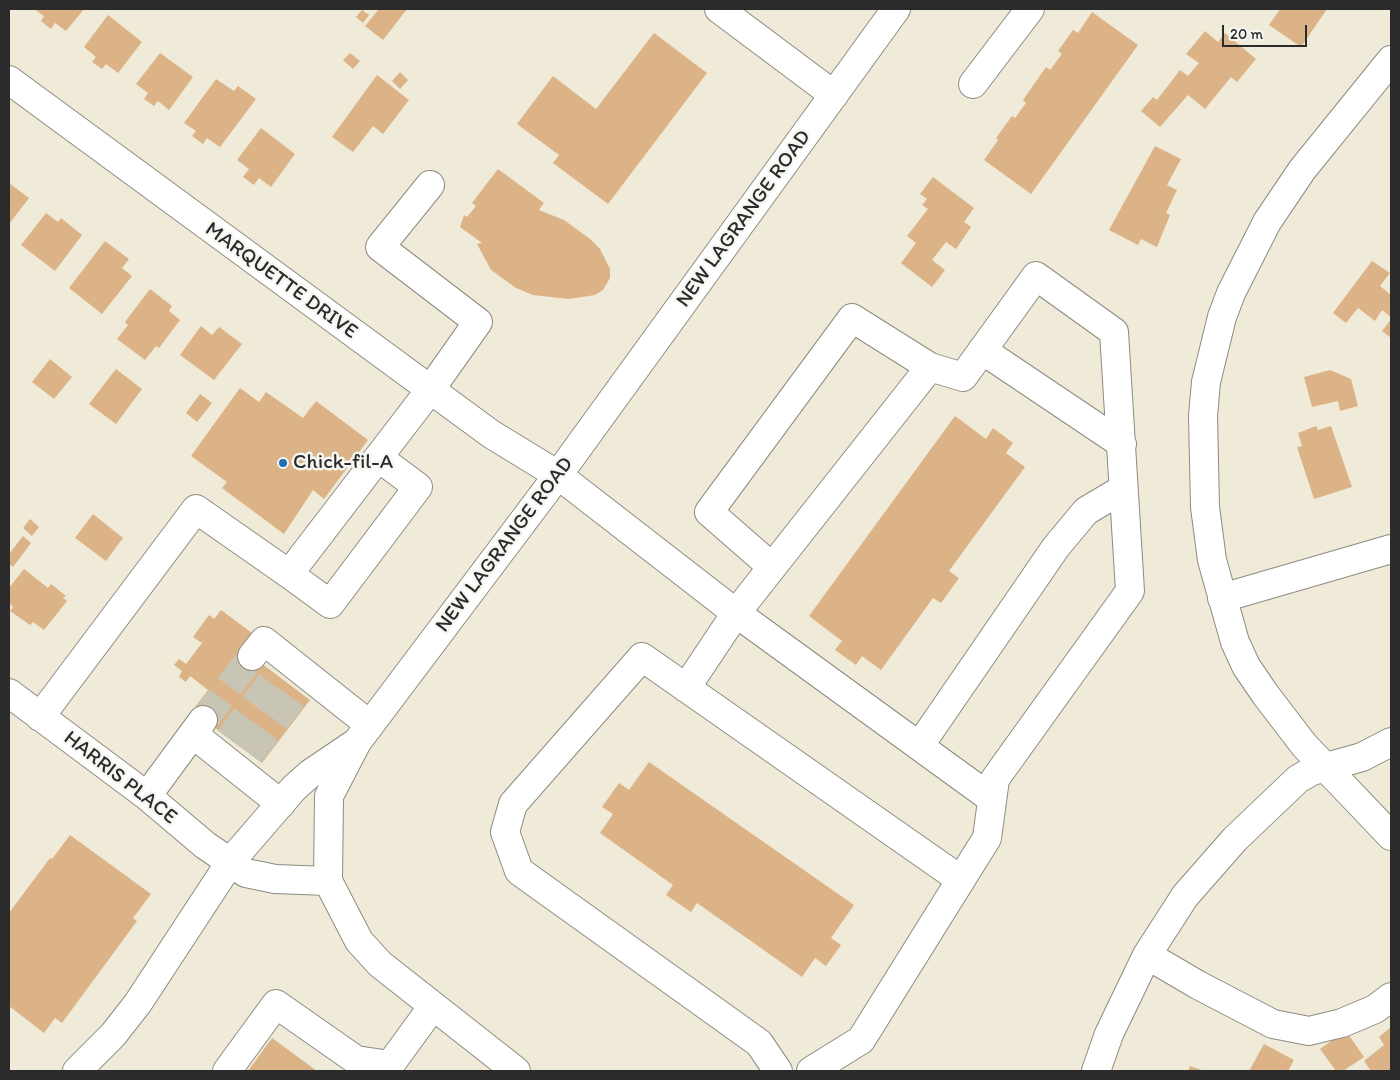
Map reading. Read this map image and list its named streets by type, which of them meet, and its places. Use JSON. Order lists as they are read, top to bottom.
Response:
{
  "streets": {
    "main road": ["NEW LAGRANGE ROAD", "MARQUETTE DRIVE", "HARRIS PLACE"]
  },
  "crossings": [
    ["NEW LAGRANGE ROAD", "MARQUETTE DRIVE"],
    ["NEW LAGRANGE ROAD", "HARRIS PLACE"]
  ],
  "places": ["Chick-fil-A"],
  "scale_bar": "20 m"
}
